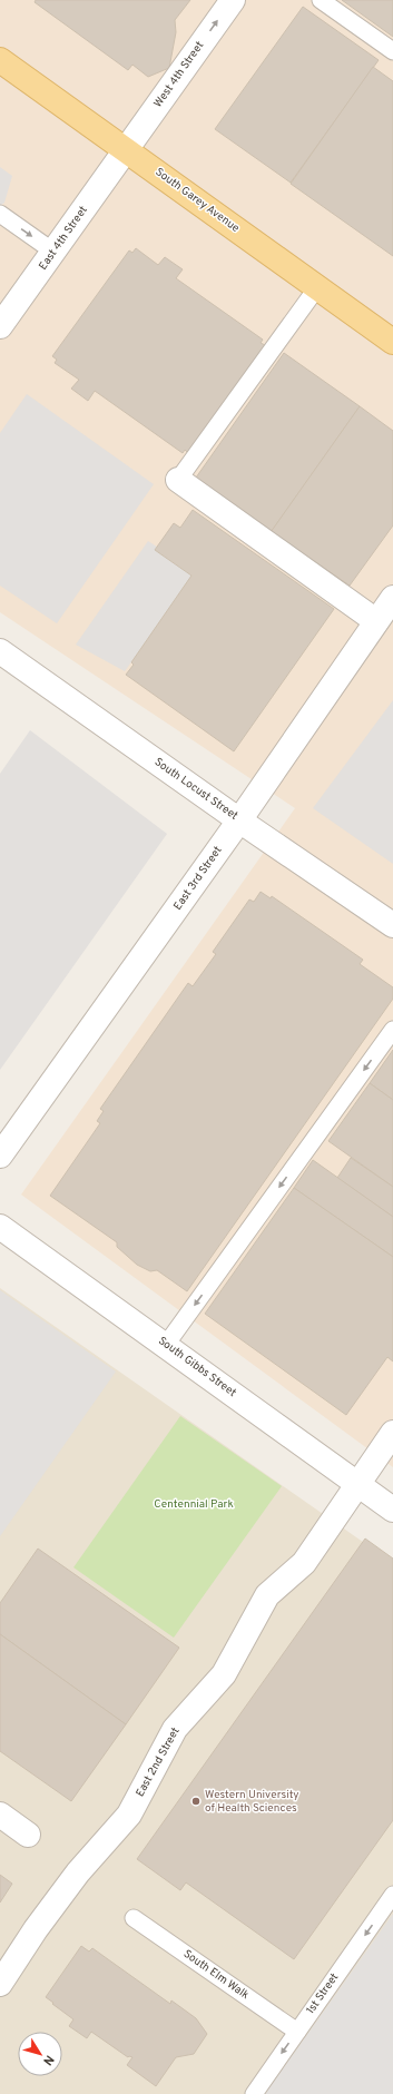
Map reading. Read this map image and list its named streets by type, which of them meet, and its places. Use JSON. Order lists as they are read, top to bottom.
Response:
{
  "streets": {
    "main road": ["South Garey Avenue"],
    "street": [
      "West 4th Street",
      "East 4th Street",
      "South Locust Street",
      "East 3rd Street",
      "South Gibbs Street",
      "East 2nd Street"
    ],
    "lane": ["South Elm Walk", "1st Street"]
  },
  "crossings": [
    ["West 4th Street", "South Garey Avenue"],
    ["West 4th Street", "East 4th Street"],
    ["South Garey Avenue", "East 4th Street"],
    ["South Locust Street", "East 3rd Street"],
    ["South Gibbs Street", "East 2nd Street"],
    ["South Elm Walk", "1st Street"]
  ],
  "one_way": ["West 4th Street", "1st Street"],
  "parks": ["Centennial Park"],
  "places": ["Western University of Health Sciences"],
  "north": "bottom right"
}
